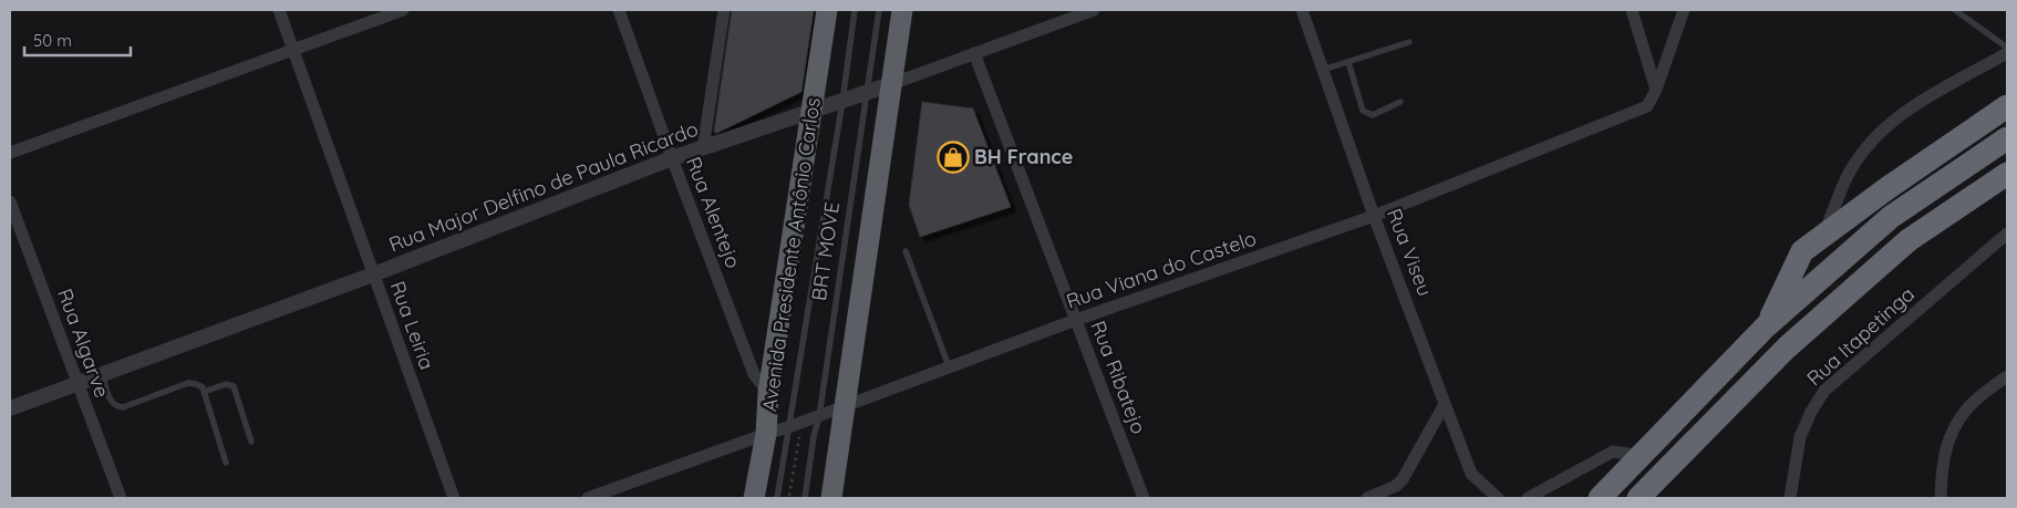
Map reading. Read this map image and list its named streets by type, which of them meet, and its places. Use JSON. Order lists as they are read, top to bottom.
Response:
{
  "streets": {
    "highway": ["Avenida Presidente Antônio Carlos"],
    "street": [
      "Rua Major Delfino de Paula Ricardo",
      "Rua Alentejo",
      "Rua Viseu",
      "Rua Viana do Castelo",
      "Rua Leiria",
      "Rua Itapetinga",
      "Rua Algarve",
      "Rua Ribatejo"
    ],
    "lane": ["BRT MOVE"]
  },
  "crossings": [
    ["Rua Major Delfino de Paula Ricardo", "Rua Alentejo"],
    ["Rua Major Delfino de Paula Ricardo", "BRT MOVE"],
    ["Rua Major Delfino de Paula Ricardo", "Avenida Presidente Antônio Carlos"],
    ["Rua Major Delfino de Paula Ricardo", "Rua Leiria"],
    ["Rua Major Delfino de Paula Ricardo", "Rua Algarve"],
    ["Rua Major Delfino de Paula Ricardo", "Rua Ribatejo"],
    ["Rua Alentejo", "Avenida Presidente Antônio Carlos"],
    ["BRT MOVE", "Rua Viana do Castelo"],
    ["Rua Viseu", "Rua Viana do Castelo"],
    ["Avenida Presidente Antônio Carlos", "Rua Viana do Castelo"],
    ["Rua Viana do Castelo", "Rua Ribatejo"]
  ],
  "places": {
    "shop": ["BH France"]
  },
  "scale_bar": "50 m"
}
